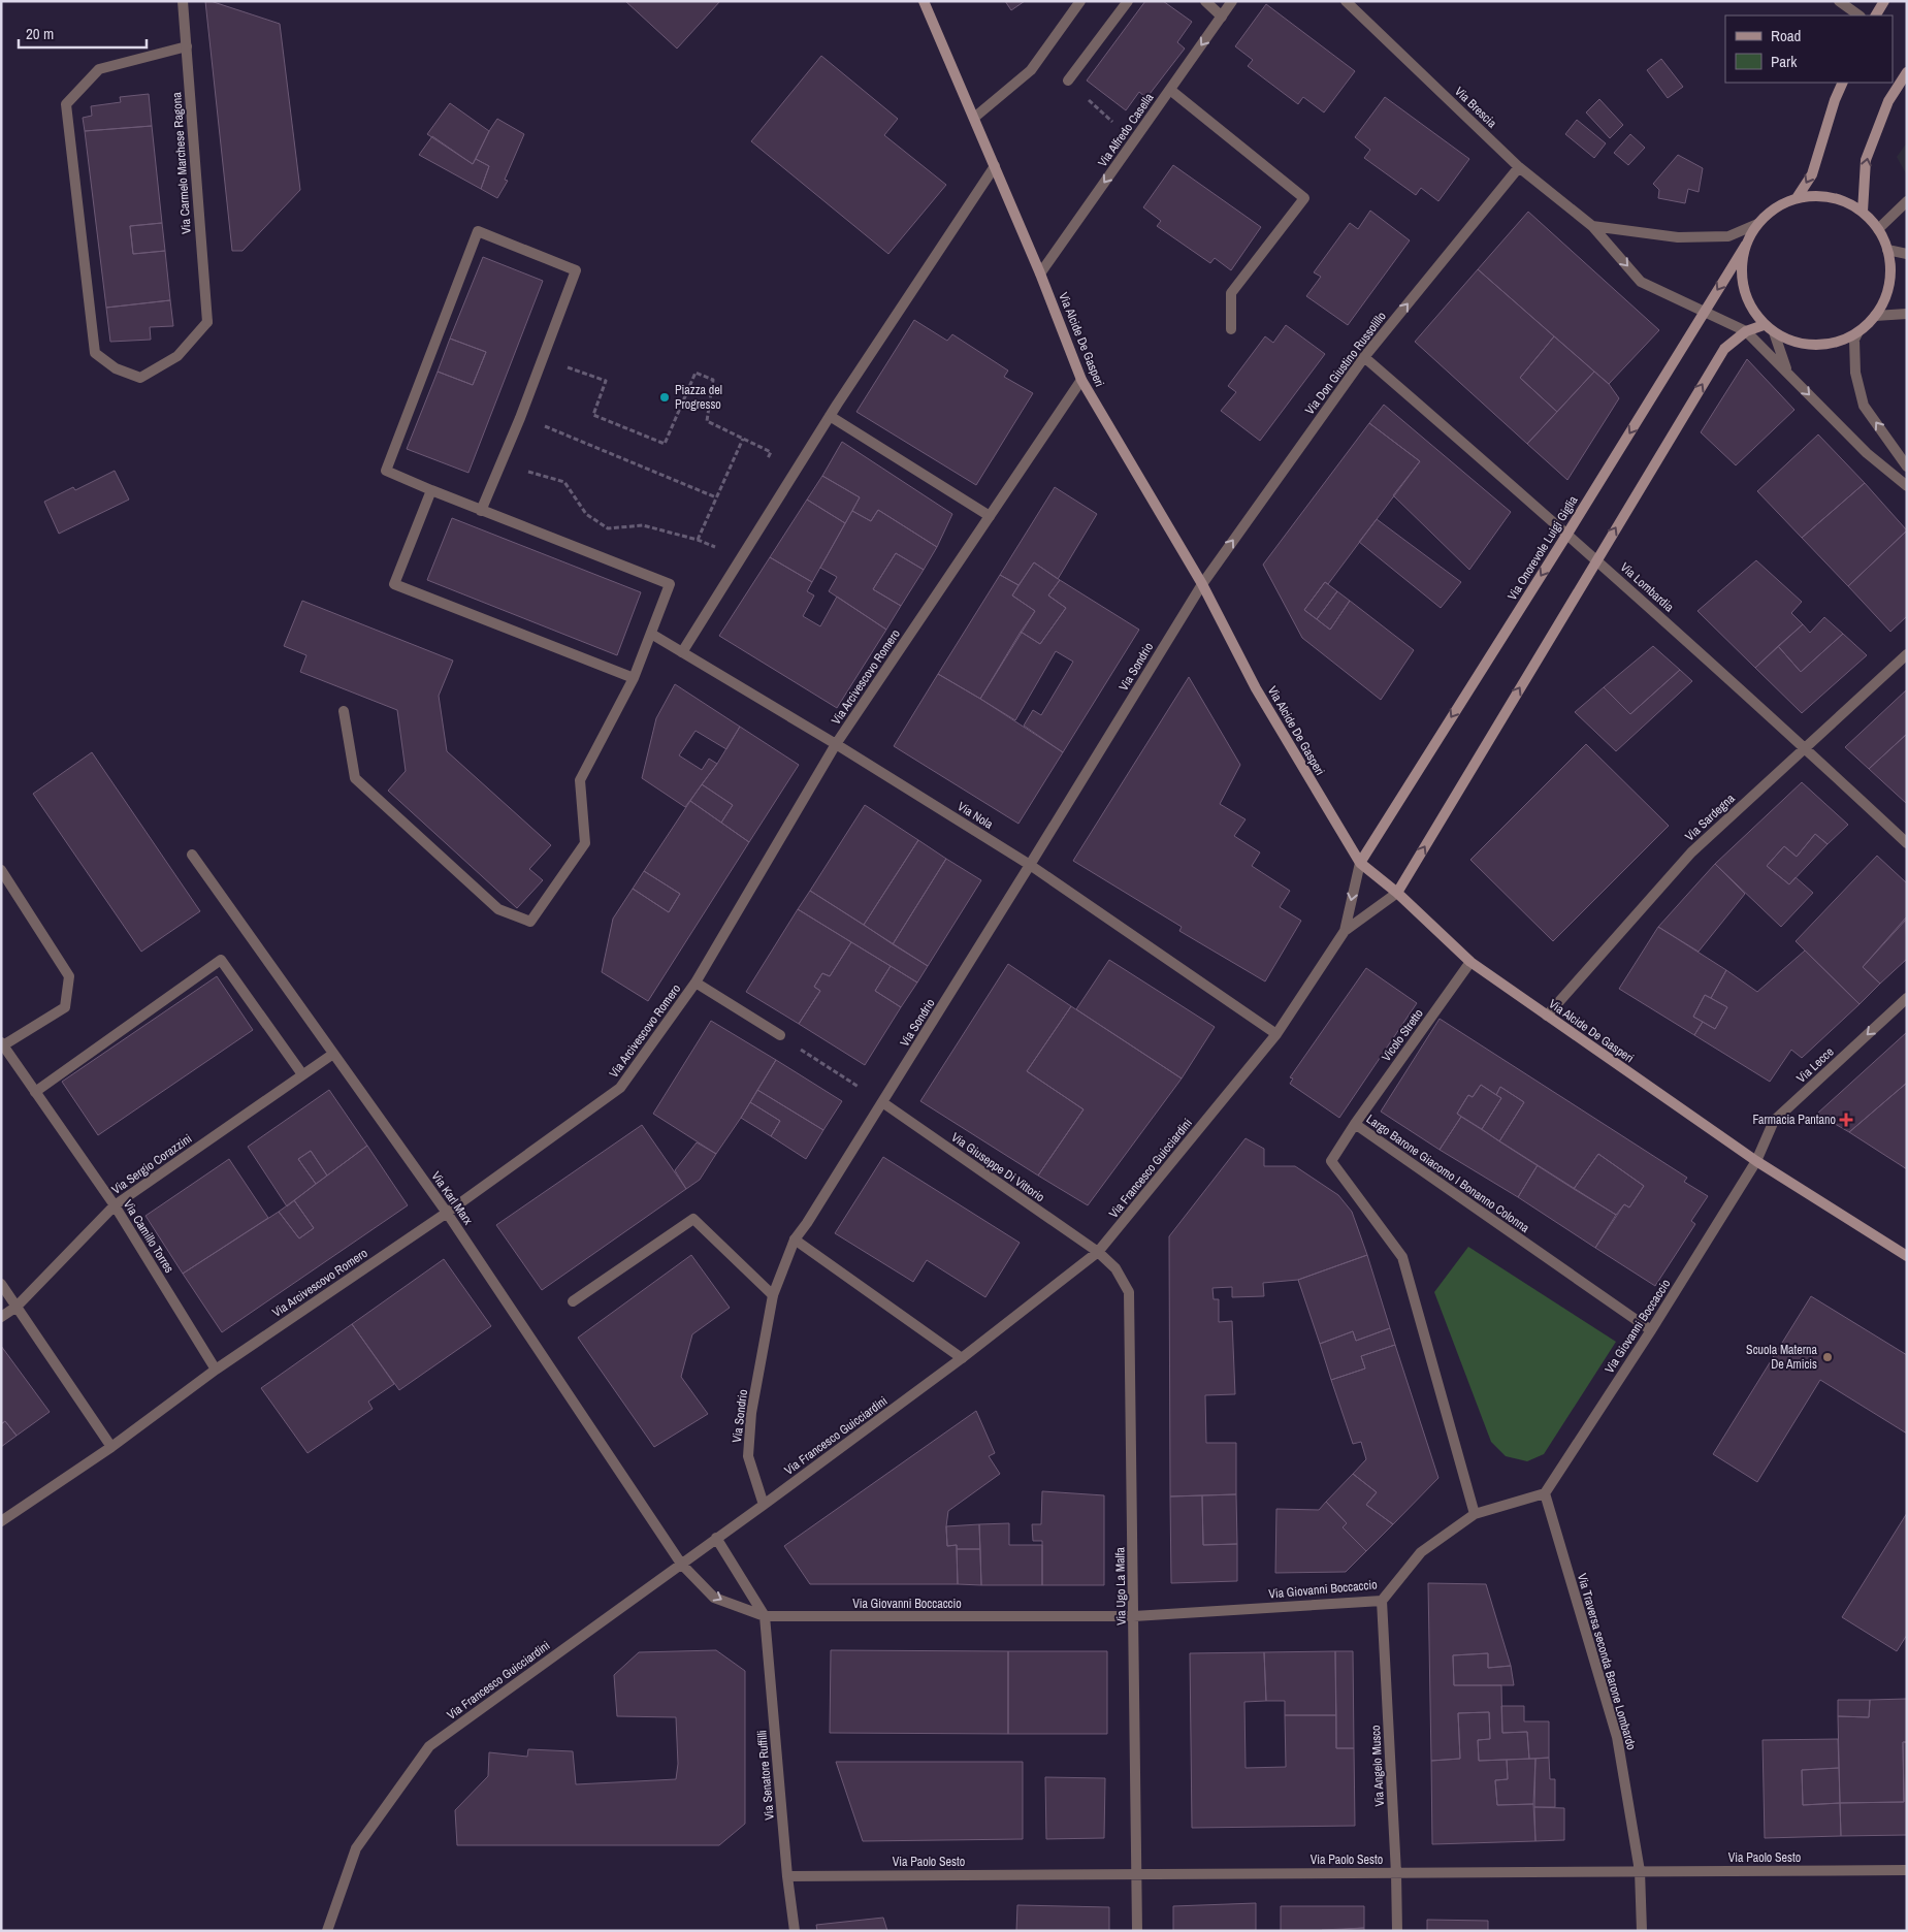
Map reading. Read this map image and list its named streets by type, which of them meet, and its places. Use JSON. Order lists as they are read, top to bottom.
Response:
{
  "streets": {
    "main road": ["Via Alcide De Gasperi", "Via Onorevole Luigi Giglia"],
    "street": [
      "Via Brescia",
      "Via Alfredo Casella",
      "Via Carmelo Marchese Ragona",
      "Via Don Giustino Russolillo",
      "Via Lombardia",
      "Via Sondrio",
      "Via Arcivescovo Romero",
      "Via Nola",
      "Via Sardegna",
      "Vicolo Stretto",
      "Via Lecce",
      "Via Sergio Corazzini",
      "Via Giuseppe Di Vittorio",
      "Via Francesco Guicciardini",
      "Largo Barone Giacomo I Bonanno Colonna",
      "Via Karl Marx",
      "Via Camillo Torres",
      "Via Giovanni Boccaccio",
      "Via Ugo La Malfa",
      "Via Traversa seconda Barone Lombardo",
      "Via Angelo Musco",
      "Via Senatore Ruffilli",
      "Via Paolo Sesto"
    ]
  },
  "crossings": [
    ["Via Brescia", "Via Don Giustino Russolillo"],
    ["Via Brescia", "Via Onorevole Luigi Giglia"],
    ["Via Alfredo Casella", "Via Alcide De Gasperi"],
    ["Via Alcide De Gasperi", "Via Don Giustino Russolillo"],
    ["Via Alcide De Gasperi", "Via Onorevole Luigi Giglia"],
    ["Via Alcide De Gasperi", "Via Sondrio"],
    ["Via Alcide De Gasperi", "Via Arcivescovo Romero"],
    ["Via Alcide De Gasperi", "Via Sardegna"],
    ["Via Alcide De Gasperi", "Vicolo Stretto"],
    ["Via Alcide De Gasperi", "Via Lecce"],
    ["Via Alcide De Gasperi", "Via Giovanni Boccaccio"],
    ["Via Don Giustino Russolillo", "Via Lombardia"],
    ["Via Don Giustino Russolillo", "Via Sondrio"],
    ["Via Onorevole Luigi Giglia", "Via Lombardia"],
    ["Via Lombardia", "Via Sardegna"],
    ["Via Sondrio", "Via Nola"],
    ["Via Sondrio", "Via Giuseppe Di Vittorio"],
    ["Via Sondrio", "Via Francesco Guicciardini"],
    ["Via Arcivescovo Romero", "Via Nola"],
    ["Via Arcivescovo Romero", "Via Karl Marx"],
    ["Via Arcivescovo Romero", "Via Camillo Torres"],
    ["Via Nola", "Via Francesco Guicciardini"],
    ["Vicolo Stretto", "Largo Barone Giacomo I Bonanno Colonna"],
    ["Via Lecce", "Via Giovanni Boccaccio"],
    ["Via Sergio Corazzini", "Via Karl Marx"],
    ["Via Sergio Corazzini", "Via Camillo Torres"],
    ["Via Giuseppe Di Vittorio", "Via Francesco Guicciardini"],
    ["Via Giuseppe Di Vittorio", "Via Ugo La Malfa"],
    ["Via Francesco Guicciardini", "Via Karl Marx"],
    ["Via Francesco Guicciardini", "Via Ugo La Malfa"],
    ["Largo Barone Giacomo I Bonanno Colonna", "Via Giovanni Boccaccio"],
    ["Via Karl Marx", "Via Giovanni Boccaccio"],
    ["Via Karl Marx", "Via Senatore Ruffilli"],
    ["Via Giovanni Boccaccio", "Via Ugo La Malfa"],
    ["Via Giovanni Boccaccio", "Via Traversa seconda Barone Lombardo"],
    ["Via Giovanni Boccaccio", "Via Angelo Musco"],
    ["Via Giovanni Boccaccio", "Via Senatore Ruffilli"],
    ["Via Ugo La Malfa", "Via Paolo Sesto"],
    ["Via Traversa seconda Barone Lombardo", "Via Paolo Sesto"],
    ["Via Angelo Musco", "Via Paolo Sesto"],
    ["Via Senatore Ruffilli", "Via Paolo Sesto"]
  ],
  "one_way": [
    "Via Brescia",
    "Via Alfredo Casella",
    "Via Don Giustino Russolillo",
    "Via Lecce"
  ],
  "places": {
    "other": ["Piazza del Progresso", "Scuola Materna De Amicis"],
    "health": ["Farmacia Pantano"]
  },
  "legend": ["Road", "Park"],
  "scale_bar": "20 m"
}
